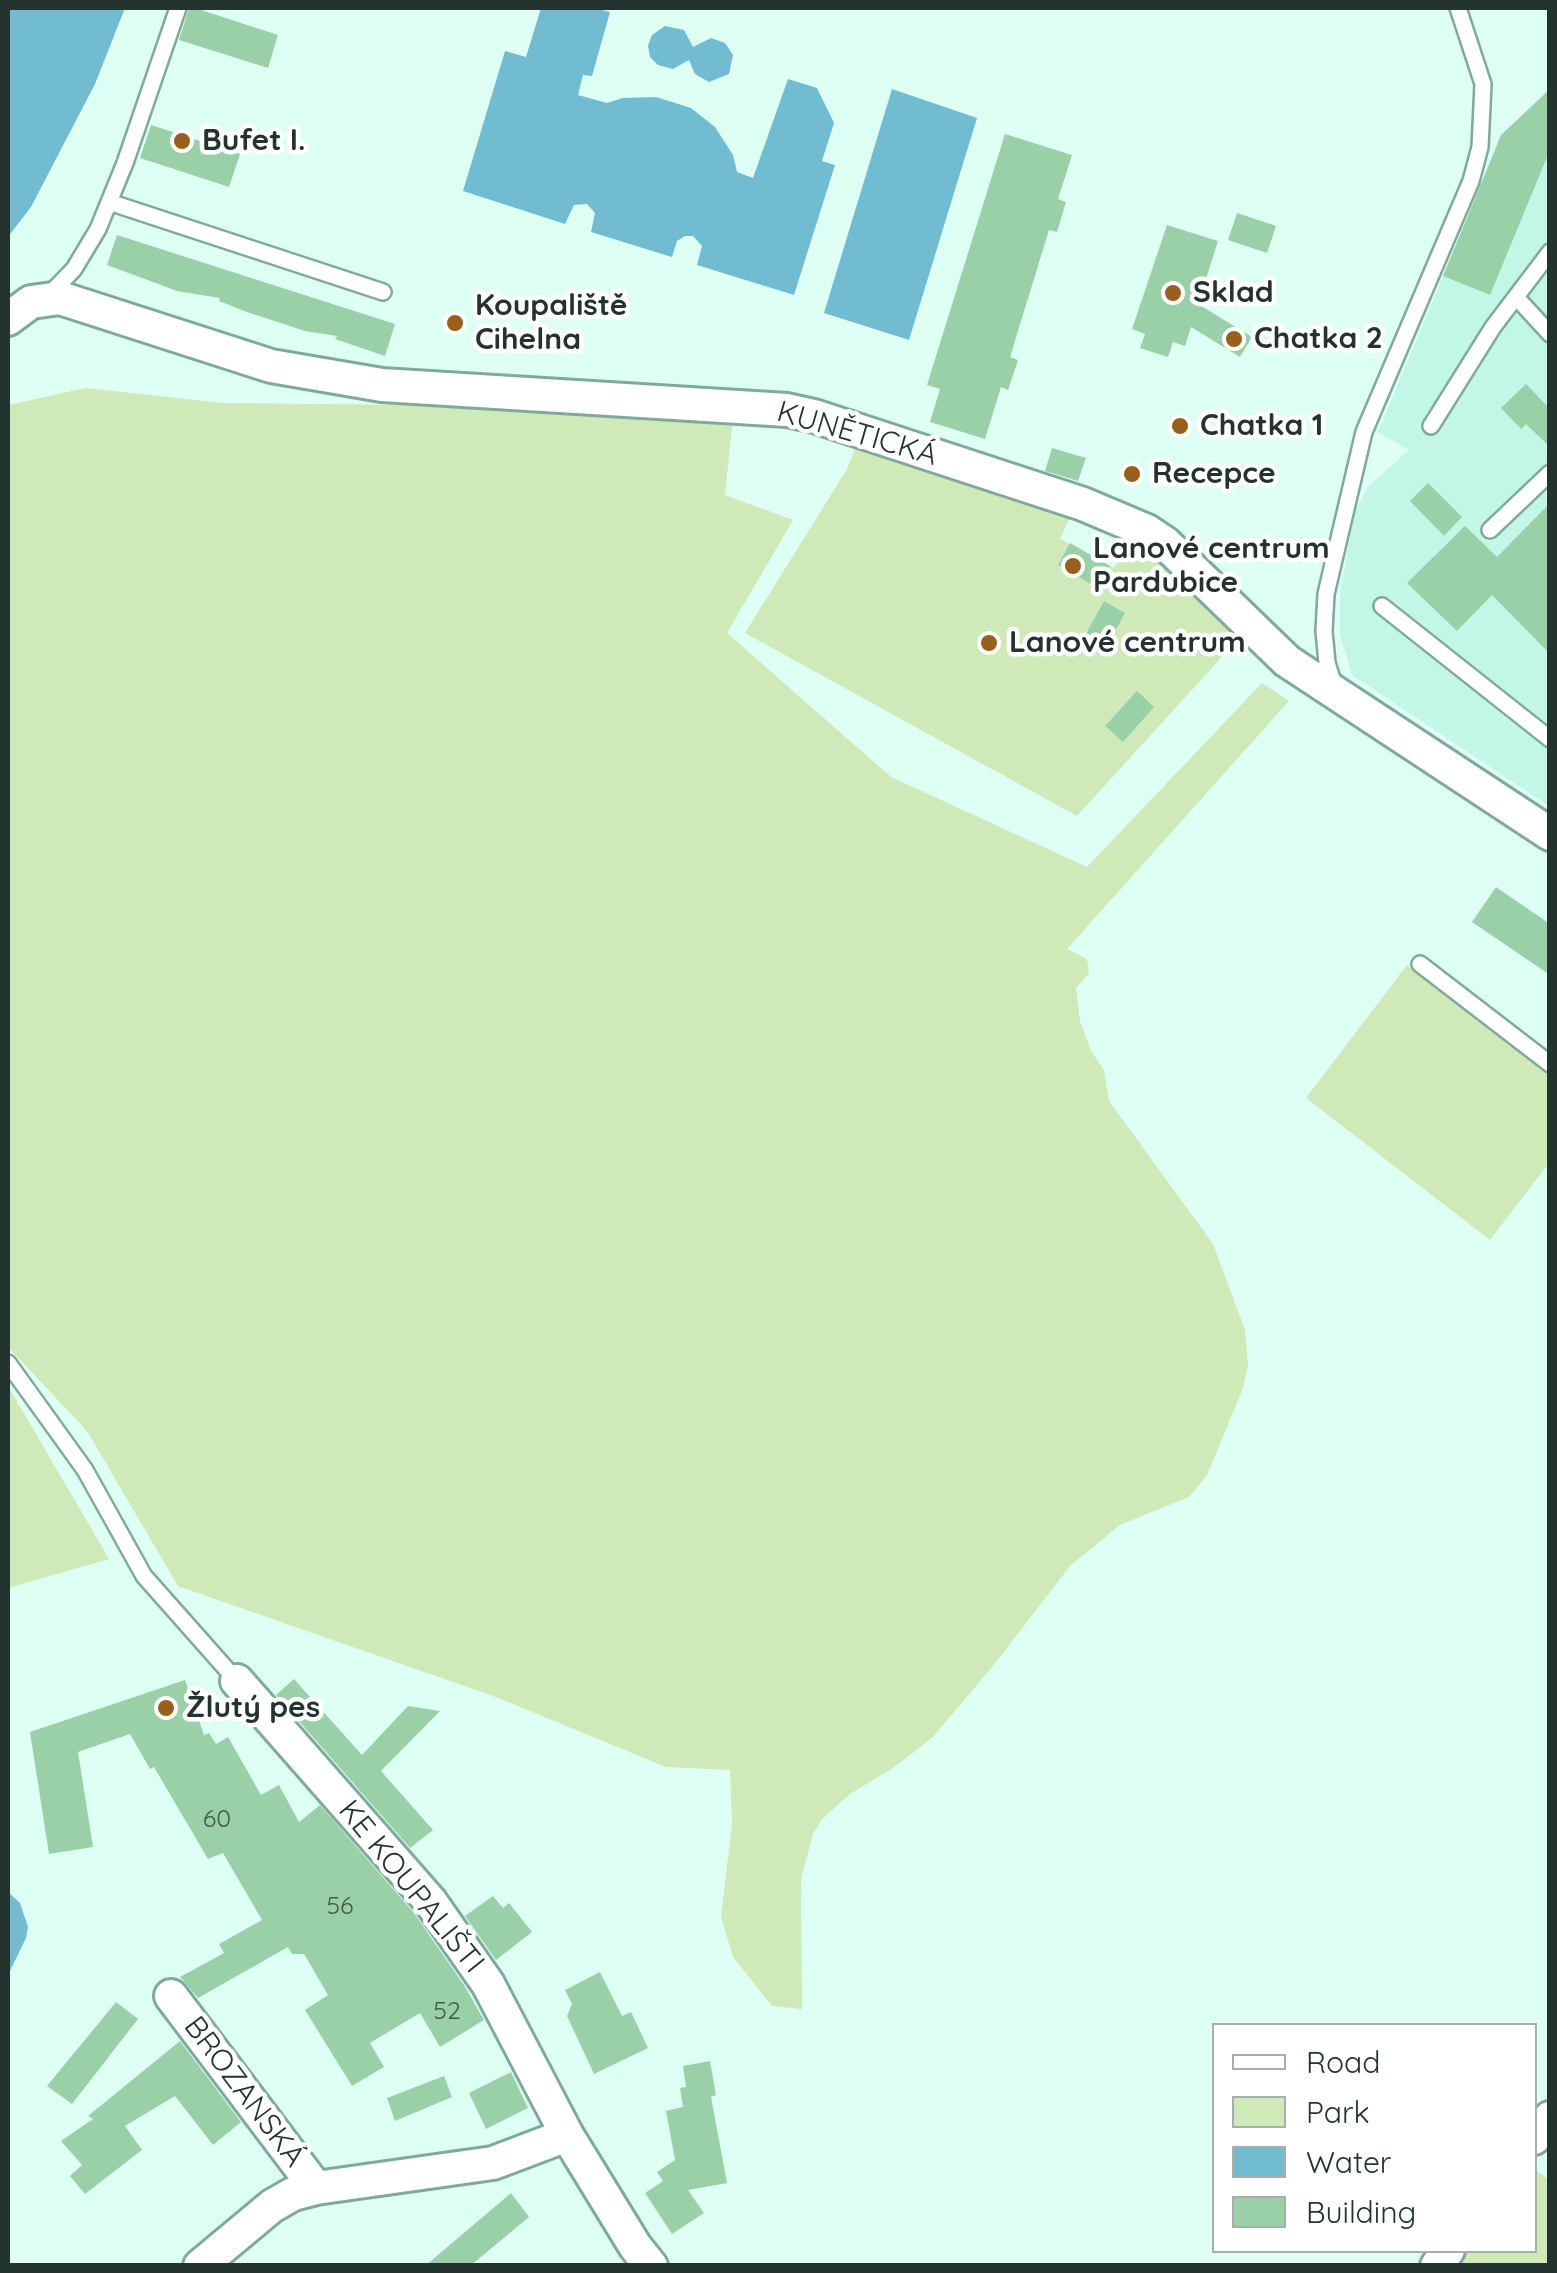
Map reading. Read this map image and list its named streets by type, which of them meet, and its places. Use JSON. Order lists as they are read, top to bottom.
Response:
{
  "streets": {
    "street": ["KUNĚTICKÁ", "KE KOUPALIŠTI", "BROZANSKÁ"]
  },
  "crossings": [
    ["KE KOUPALIŠTI", "BROZANSKÁ"]
  ],
  "places": [
    "Bufet I.",
    "Sklad",
    "Koupaliště Cihelna",
    "Chatka 2",
    "Chatka 1",
    "Recepce",
    "Lanové centrum Pardubice",
    "Lanové centrum",
    "Žlutý pes"
  ],
  "house_numbers": ["60", "56", "52"],
  "legend": [
    "Road",
    "Park",
    "Water",
    "Building"
  ]
}
